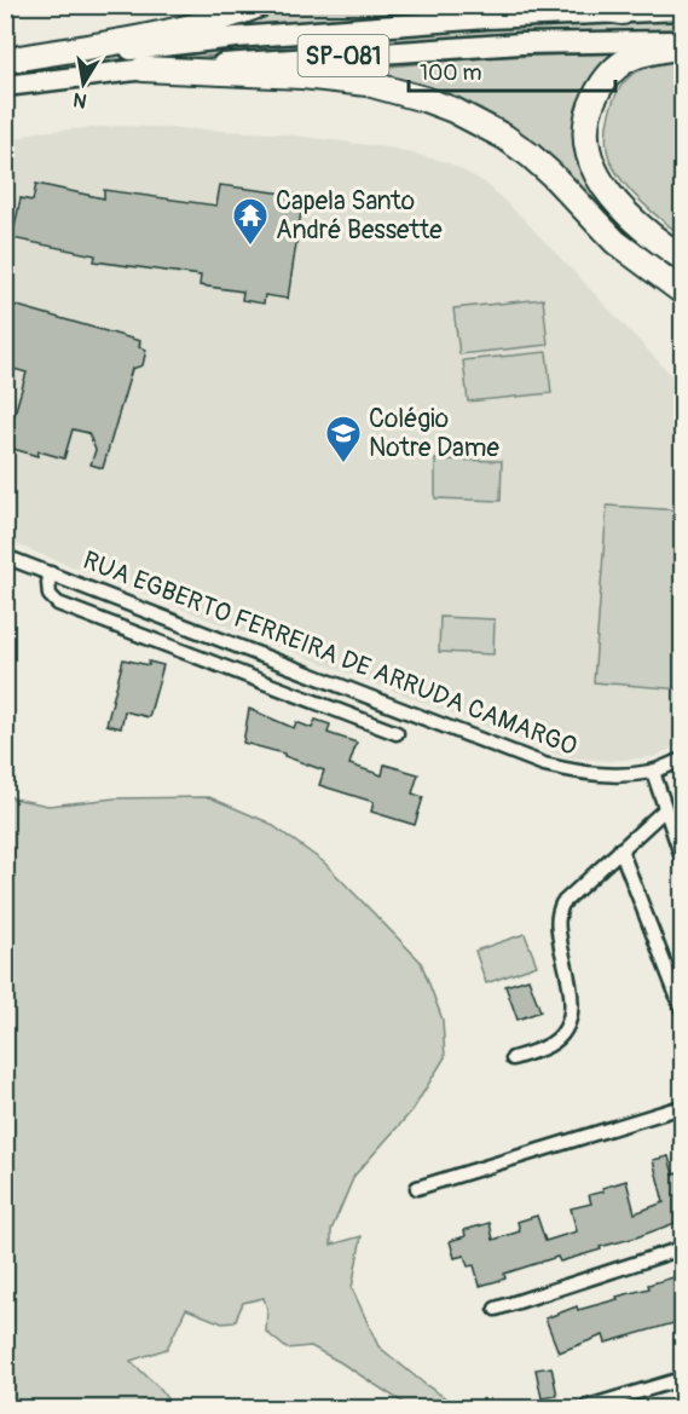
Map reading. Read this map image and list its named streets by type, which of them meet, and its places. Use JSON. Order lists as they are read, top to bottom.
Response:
{
  "streets": {
    "main road": ["SP-081"],
    "street": ["RUA EGBERTO FERREIRA DE ARRUDA CAMARGO"]
  },
  "places": {
    "temple": ["Capela Santo André Bessette"],
    "school or university": ["Colégio Notre Dame"]
  },
  "scale_bar": "100 m",
  "north": "bottom"
}
